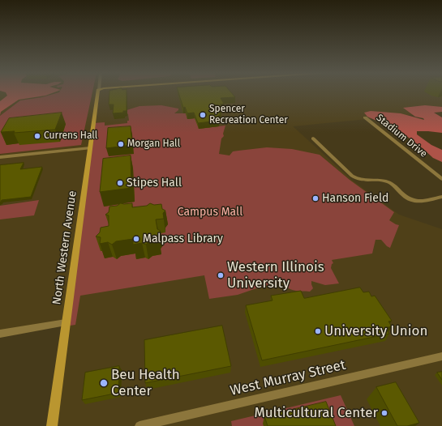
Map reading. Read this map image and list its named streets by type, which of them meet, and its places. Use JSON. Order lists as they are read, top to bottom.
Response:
{
  "streets": {
    "street": ["Stadium Drive", "North Western Avenue", "West Murray Street"]
  },
  "parks": ["Campus Mall"],
  "places": [
    "Spencer Recreation Center",
    "Currens Hall",
    "Morgan Hall",
    "Stipes Hall",
    "Hanson Field",
    "Malpass Library",
    "Western Illinois University",
    "University Union",
    "Beu Health Center",
    "Multicultural Center"
  ]
}
